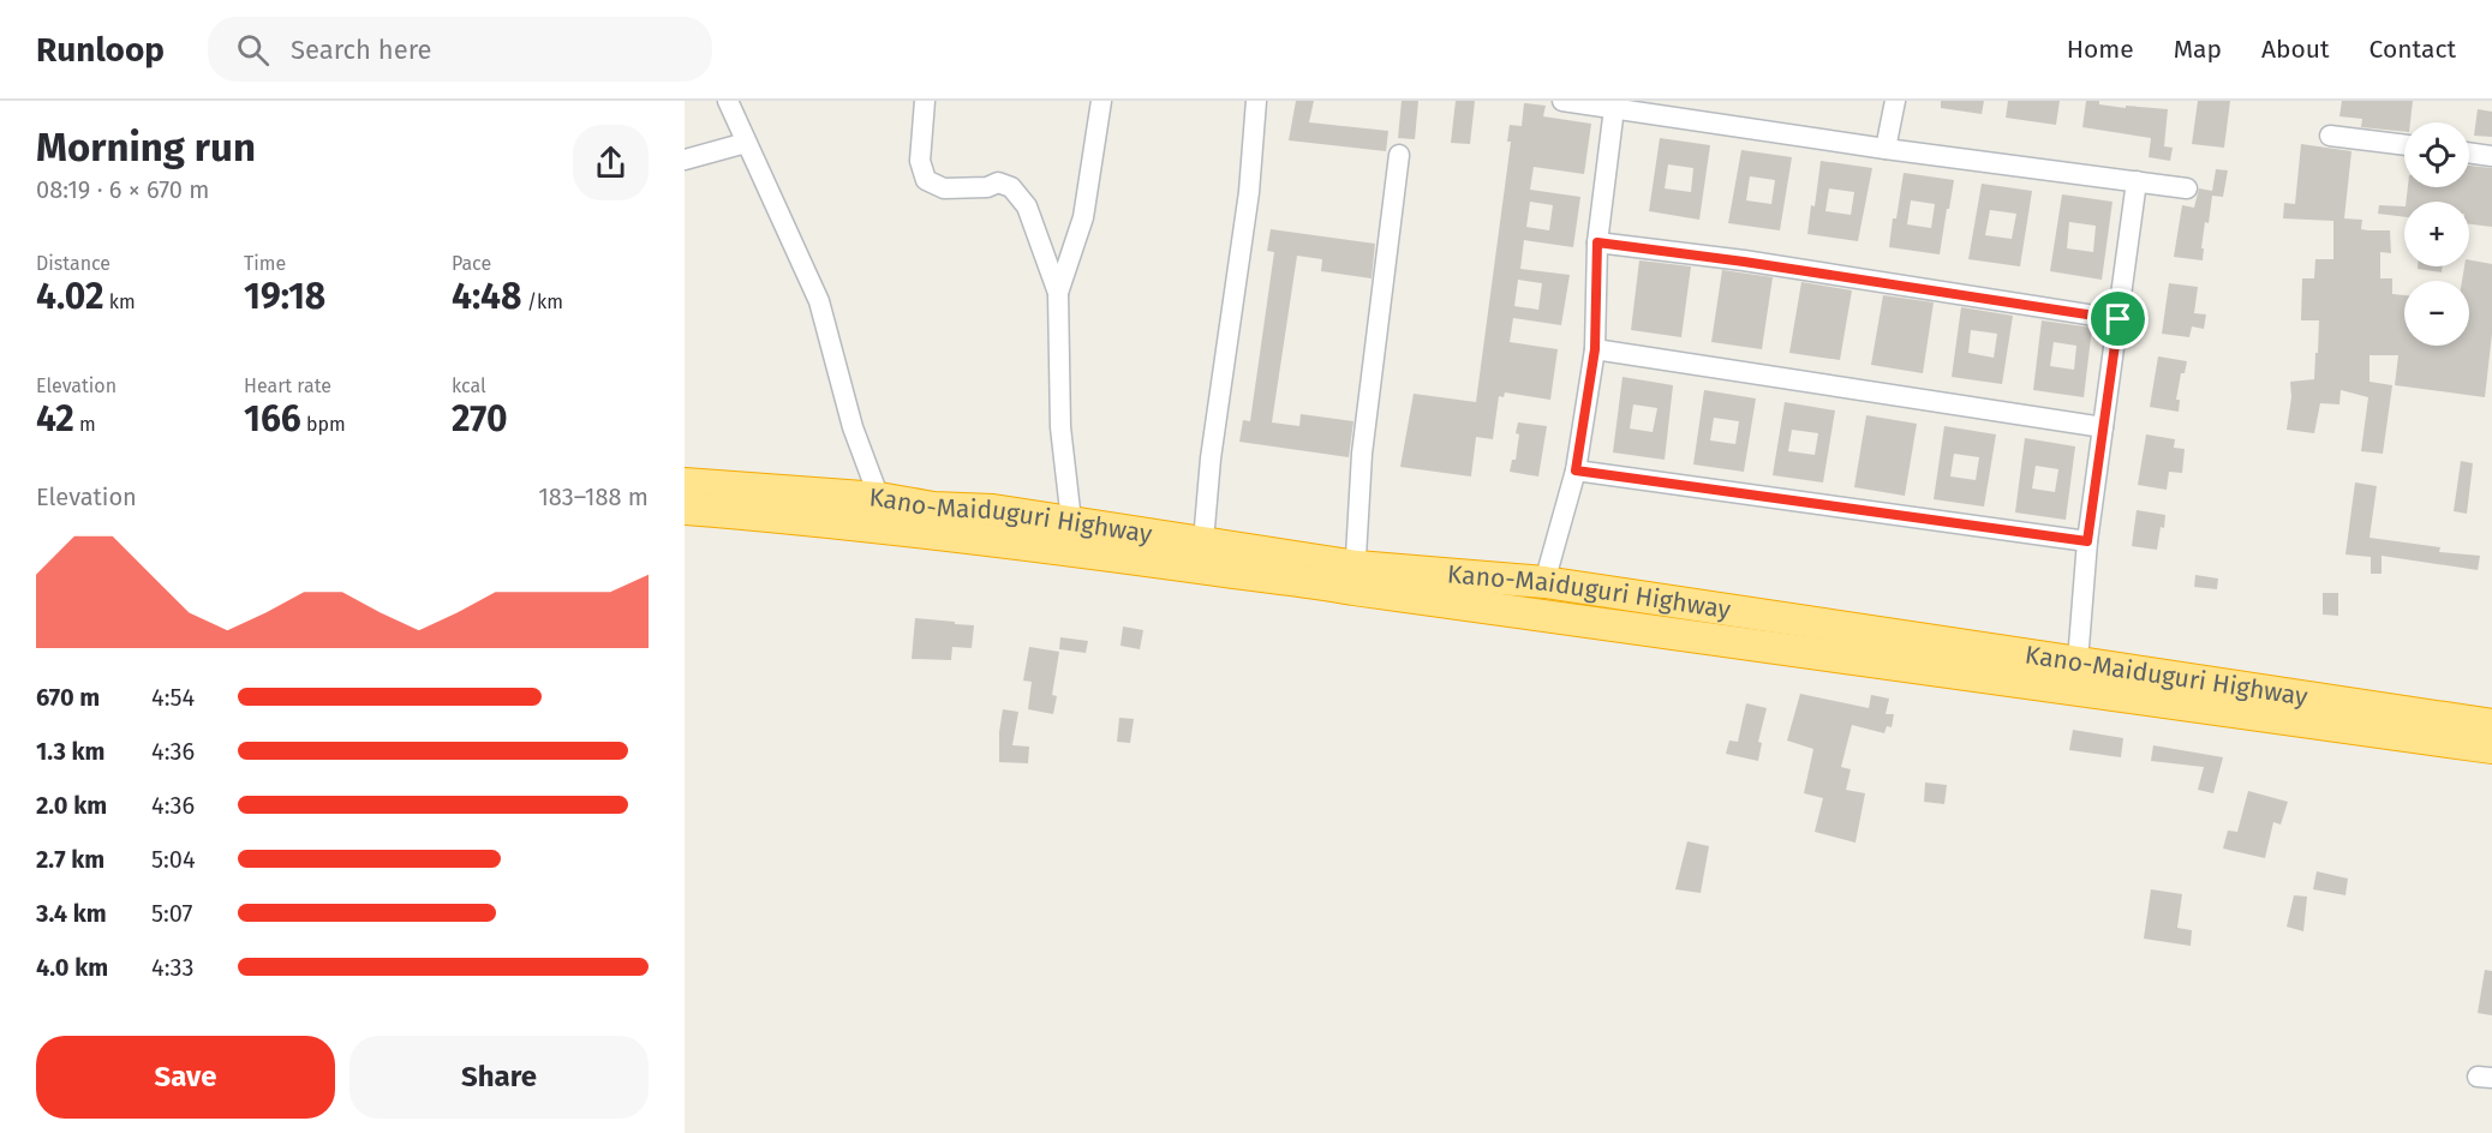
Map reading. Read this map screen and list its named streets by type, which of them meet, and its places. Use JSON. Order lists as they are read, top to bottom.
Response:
{
  "streets": {
    "highway": ["Kano-Maiduguri Highway"]
  },
  "page": {
    "header": "Runloop",
    "search": "Search here",
    "nav": [
      "Home",
      "Map",
      "About",
      "Contact"
    ],
    "heading": ["Morning run", "08:19 · 6 × 670 m"],
    "map_buttons": ["+", "−"],
    "stats": [
      ["Distance", "4.02 km"],
      ["Time", "19:18"],
      ["Pace", "4:48 /km"],
      ["Elevation", "42 m"],
      ["Heart rate", "166 bpm"],
      ["kcal", "270"]
    ],
    "chart": ["Elevation", "183–188 m"],
    "list": [
      {
        "name": "670 m",
        "note": "4:54"
      },
      {
        "name": "1.3 km",
        "note": "4:36"
      },
      {
        "name": "2.0 km",
        "note": "4:36"
      },
      {
        "name": "2.7 km",
        "note": "5:04"
      },
      {
        "name": "3.4 km",
        "note": "5:07"
      },
      {
        "name": "4.0 km",
        "note": "4:33"
      }
    ],
    "buttons": ["Save", "Share"]
  }
}
